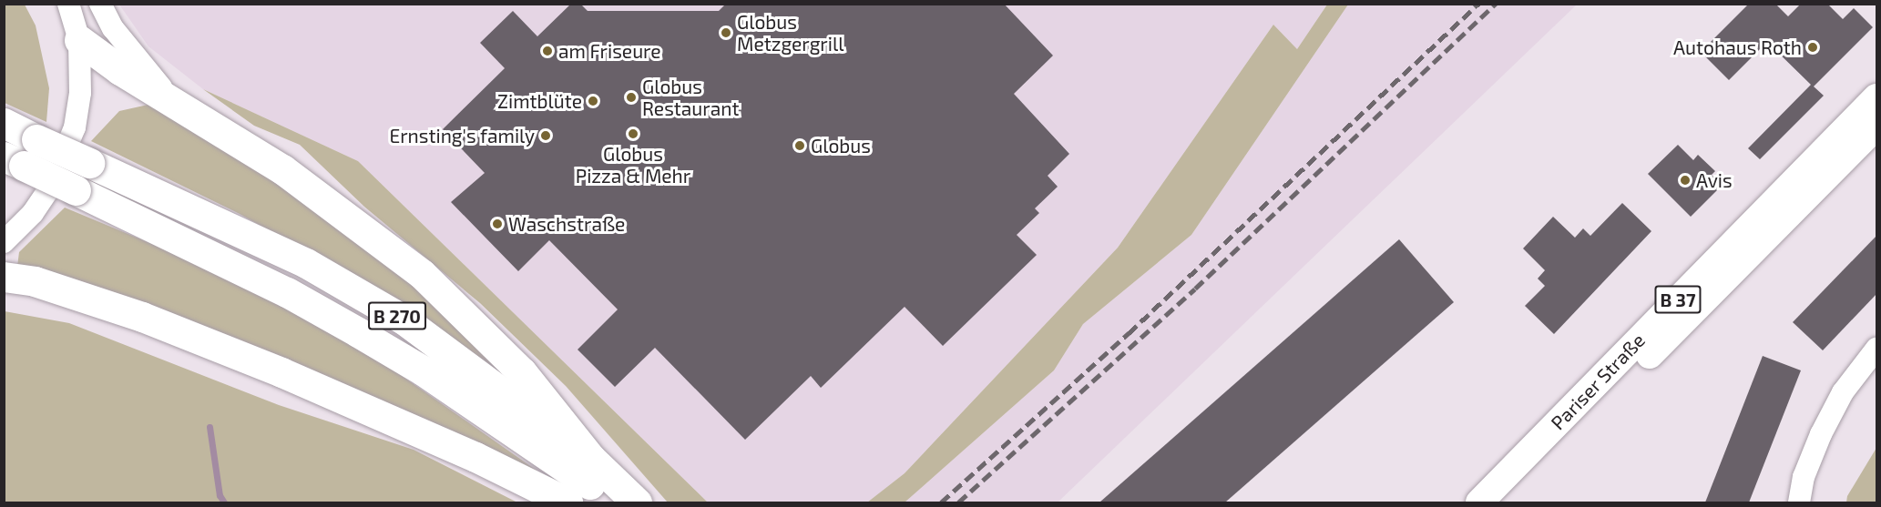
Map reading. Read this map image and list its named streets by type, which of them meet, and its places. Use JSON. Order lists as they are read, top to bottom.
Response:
{
  "streets": {
    "highway": ["B 270"],
    "main road": ["B 37", "Pariser Straße"]
  },
  "places": [
    "Globus Metzgergrill",
    "Autohaus Roth",
    "am Friseure",
    "Globus Restaurant",
    "Zimtblüte",
    "Globus Pizza & Mehr",
    "Ernsting's family",
    "Globus",
    "Avis",
    "Waschstraße"
  ]
}
